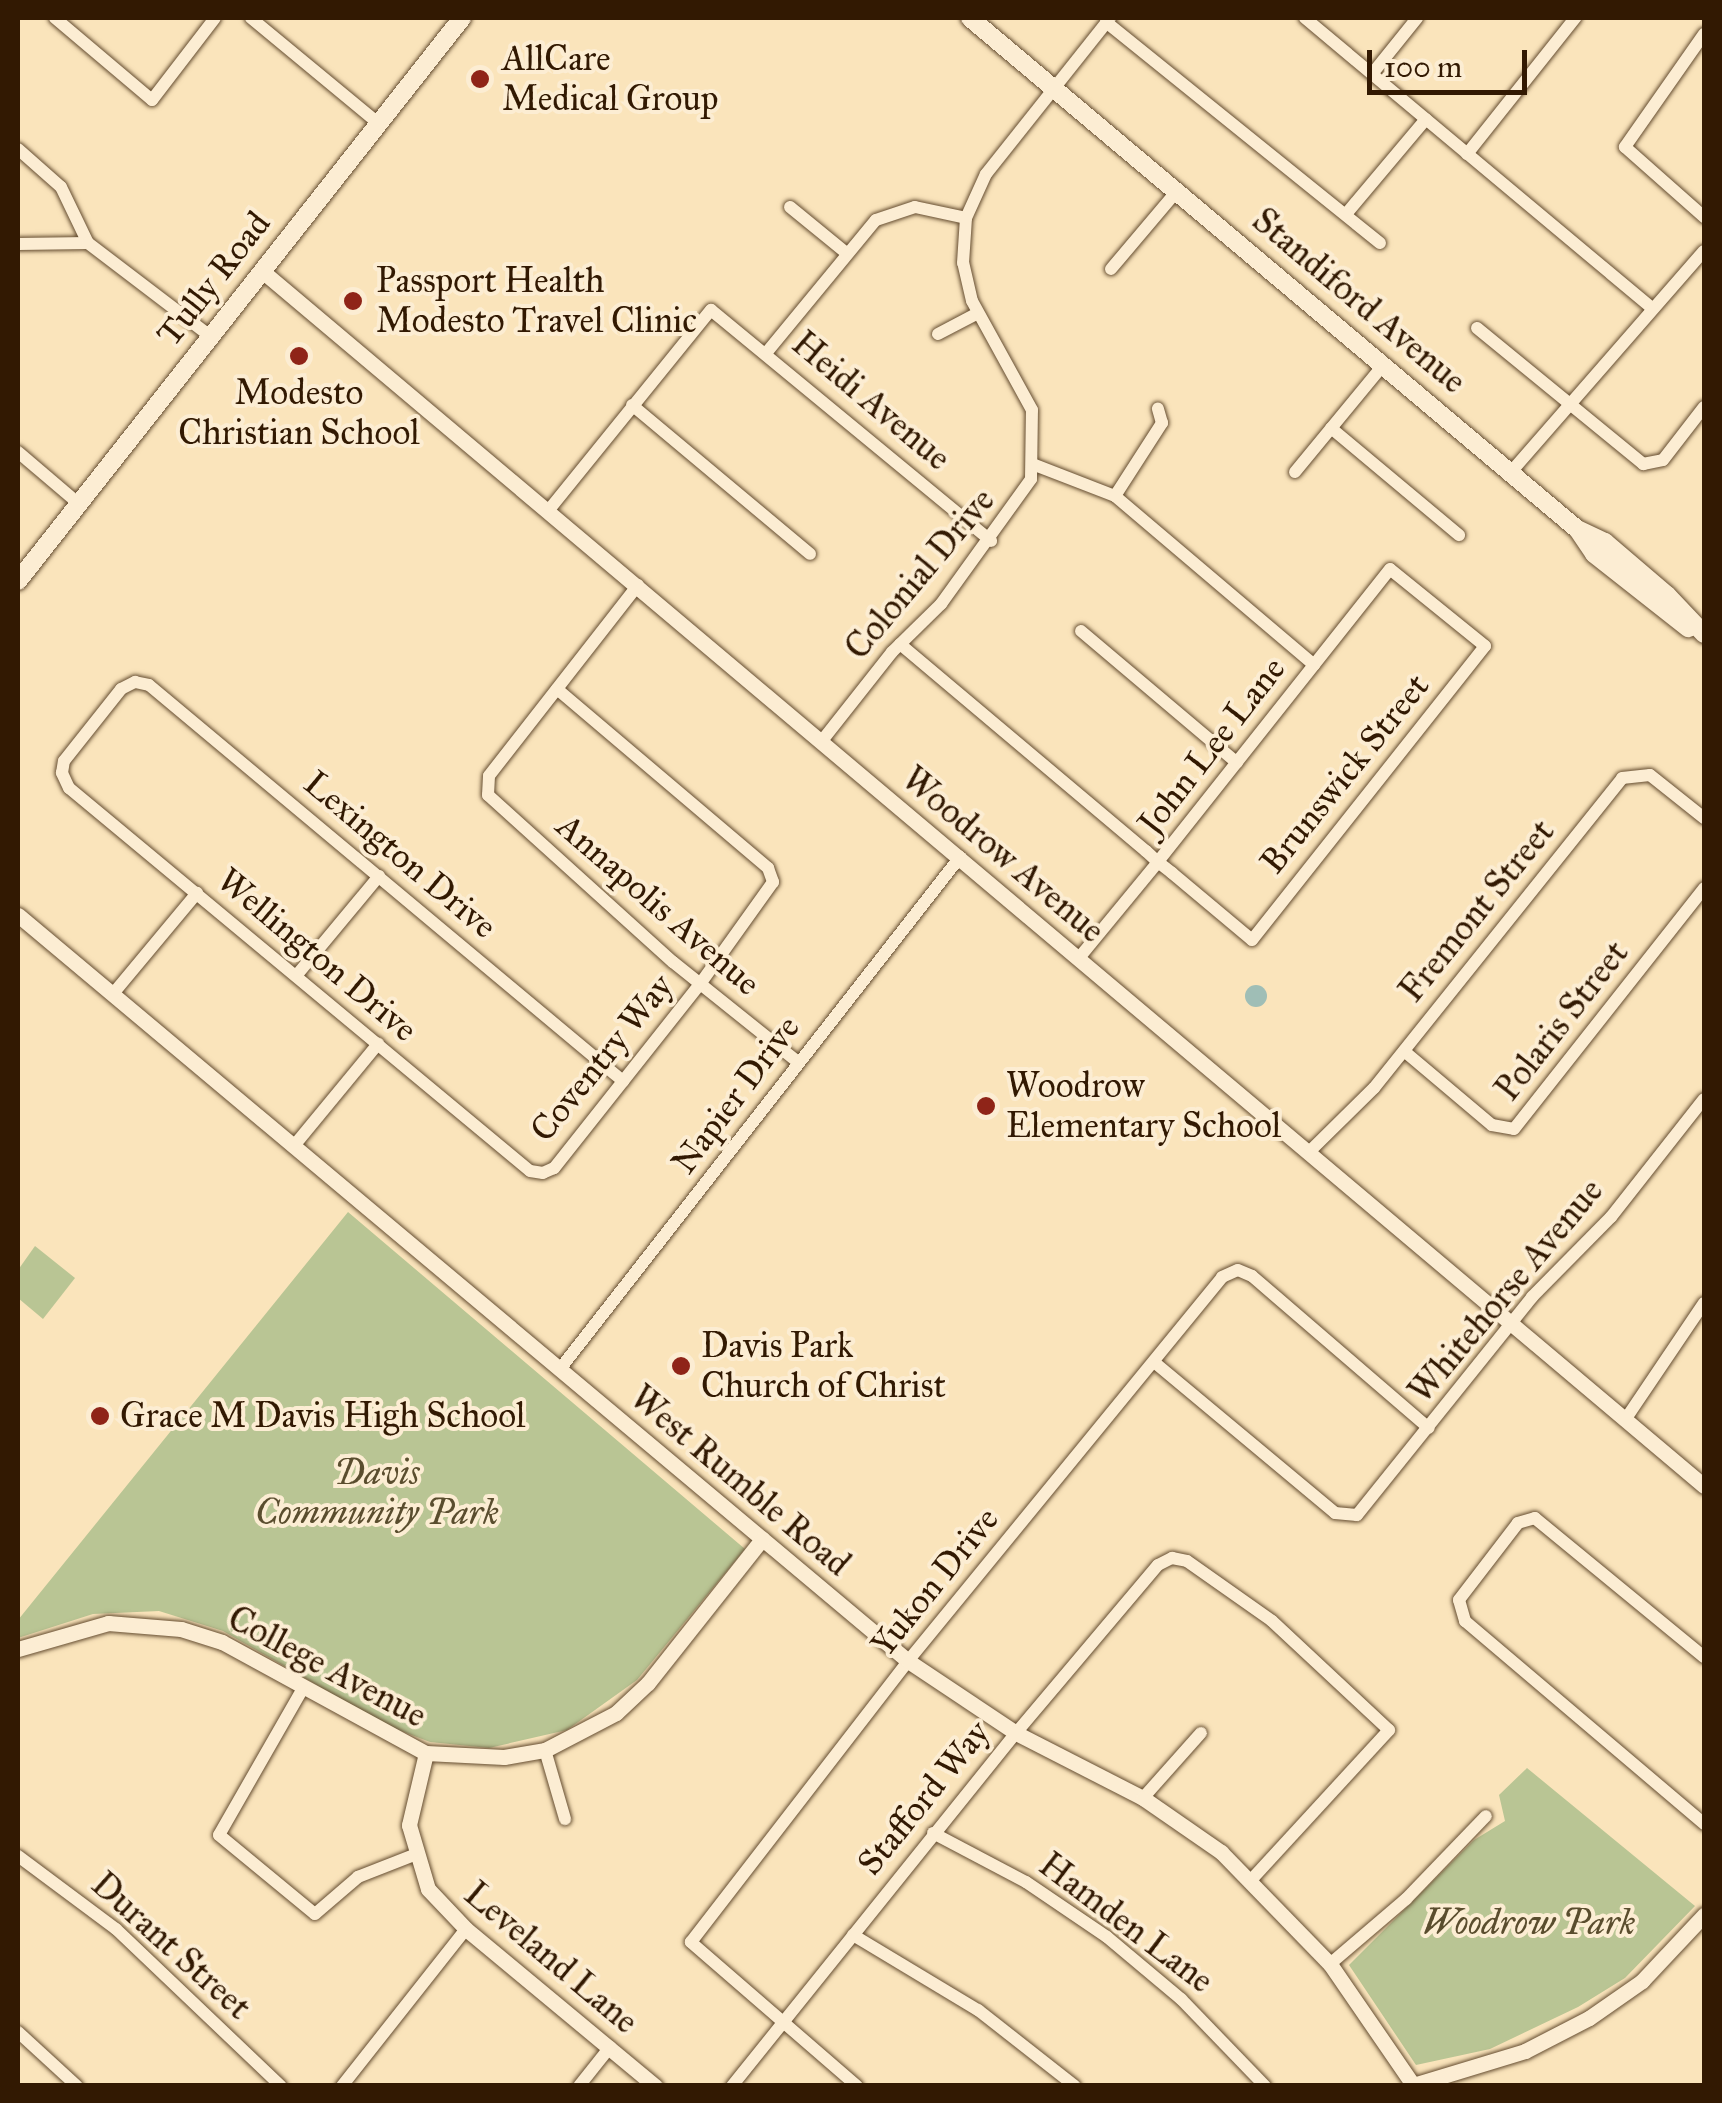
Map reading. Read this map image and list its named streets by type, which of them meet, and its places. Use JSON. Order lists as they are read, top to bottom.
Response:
{
  "streets": {
    "main road": ["Tully Road", "Standiford Avenue"],
    "street": [
      "Heidi Avenue",
      "Colonial Drive",
      "John Lee Lane",
      "Brunswick Street",
      "Lexington Drive",
      "Woodrow Avenue",
      "Annapolis Avenue",
      "Fremont Street",
      "Wellington Drive",
      "Polaris Street",
      "Coventry Way",
      "Napier Drive",
      "Whitehorse Avenue",
      "West Rumble Road",
      "Yukon Drive",
      "College Avenue",
      "Stafford Way",
      "Hamden Lane",
      "Durant Street",
      "Leveland Lane"
    ]
  },
  "crossings": [
    ["Tully Road", "Woodrow Avenue"],
    ["Heidi Avenue", "Colonial Drive"],
    ["Colonial Drive", "Woodrow Avenue"],
    ["John Lee Lane", "Brunswick Street"],
    ["John Lee Lane", "Woodrow Avenue"],
    ["Lexington Drive", "Wellington Drive"],
    ["Lexington Drive", "Coventry Way"],
    ["Woodrow Avenue", "Fremont Street"],
    ["Woodrow Avenue", "Napier Drive"],
    ["Woodrow Avenue", "Whitehorse Avenue"],
    ["Annapolis Avenue", "Coventry Way"],
    ["Annapolis Avenue", "Napier Drive"],
    ["Fremont Street", "Polaris Street"],
    ["Wellington Drive", "Coventry Way"],
    ["Napier Drive", "West Rumble Road"],
    ["Whitehorse Avenue", "Yukon Drive"],
    ["West Rumble Road", "Yukon Drive"],
    ["West Rumble Road", "College Avenue"],
    ["West Rumble Road", "Stafford Way"],
    ["Yukon Drive", "Stafford Way"],
    ["College Avenue", "Leveland Lane"],
    ["Stafford Way", "Hamden Lane"]
  ],
  "parks": ["Davis Community Park", "Woodrow Park"],
  "places": [
    "AllCare Medical Group",
    "Passport Health Modesto Travel Clinic",
    "Modesto Christian School",
    "Woodrow Elementary School",
    "Davis Park Church of Christ",
    "Grace M Davis High School"
  ],
  "scale_bar": "100 m"
}
